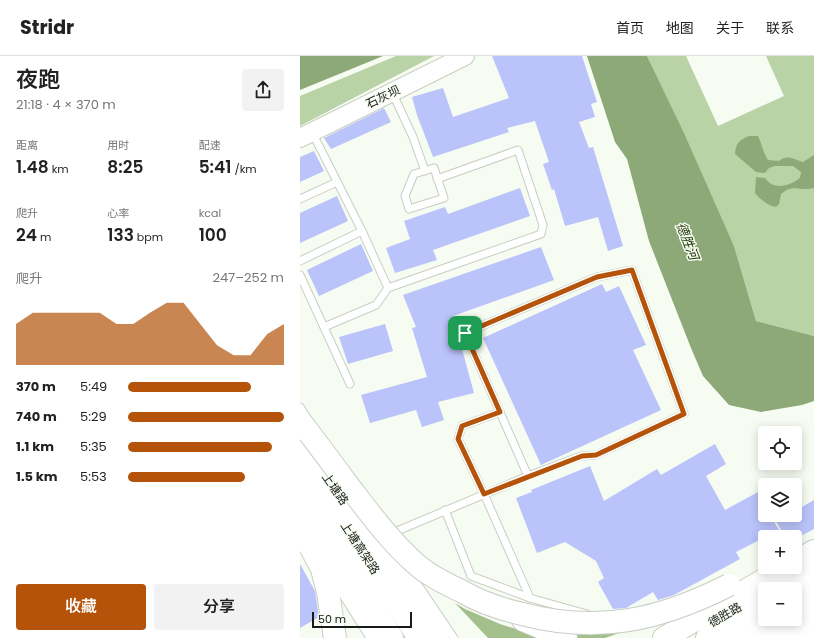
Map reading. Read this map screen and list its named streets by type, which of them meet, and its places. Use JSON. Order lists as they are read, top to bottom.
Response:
{
  "streets": {
    "main road": ["上塘路", "上塘高架路", "德胜路"],
    "street": ["石灰坝"]
  },
  "water": ["德胜河"],
  "scale_bar": "50 m",
  "page": {
    "header": "Stridr",
    "nav": [
      "首页",
      "地图",
      "关于",
      "联系"
    ],
    "heading": ["夜跑", "21:18 · 4 × 370 m"],
    "stats": [
      ["距离", "1.48 km"],
      ["用时", "8:25"],
      ["配速", "5:41 /km"],
      ["爬升", "24 m"],
      ["心率", "133 bpm"],
      ["kcal", "100"]
    ],
    "chart": ["爬升", "247–252 m"],
    "list": [
      {
        "name": "370 m",
        "note": "5:49"
      },
      {
        "name": "740 m",
        "note": "5:29"
      },
      {
        "name": "1.1 km",
        "note": "5:35"
      },
      {
        "name": "1.5 km",
        "note": "5:53"
      }
    ],
    "map_buttons": ["+", "−"],
    "buttons": ["收藏", "分享"],
    "scale": "50 m"
  }
}
